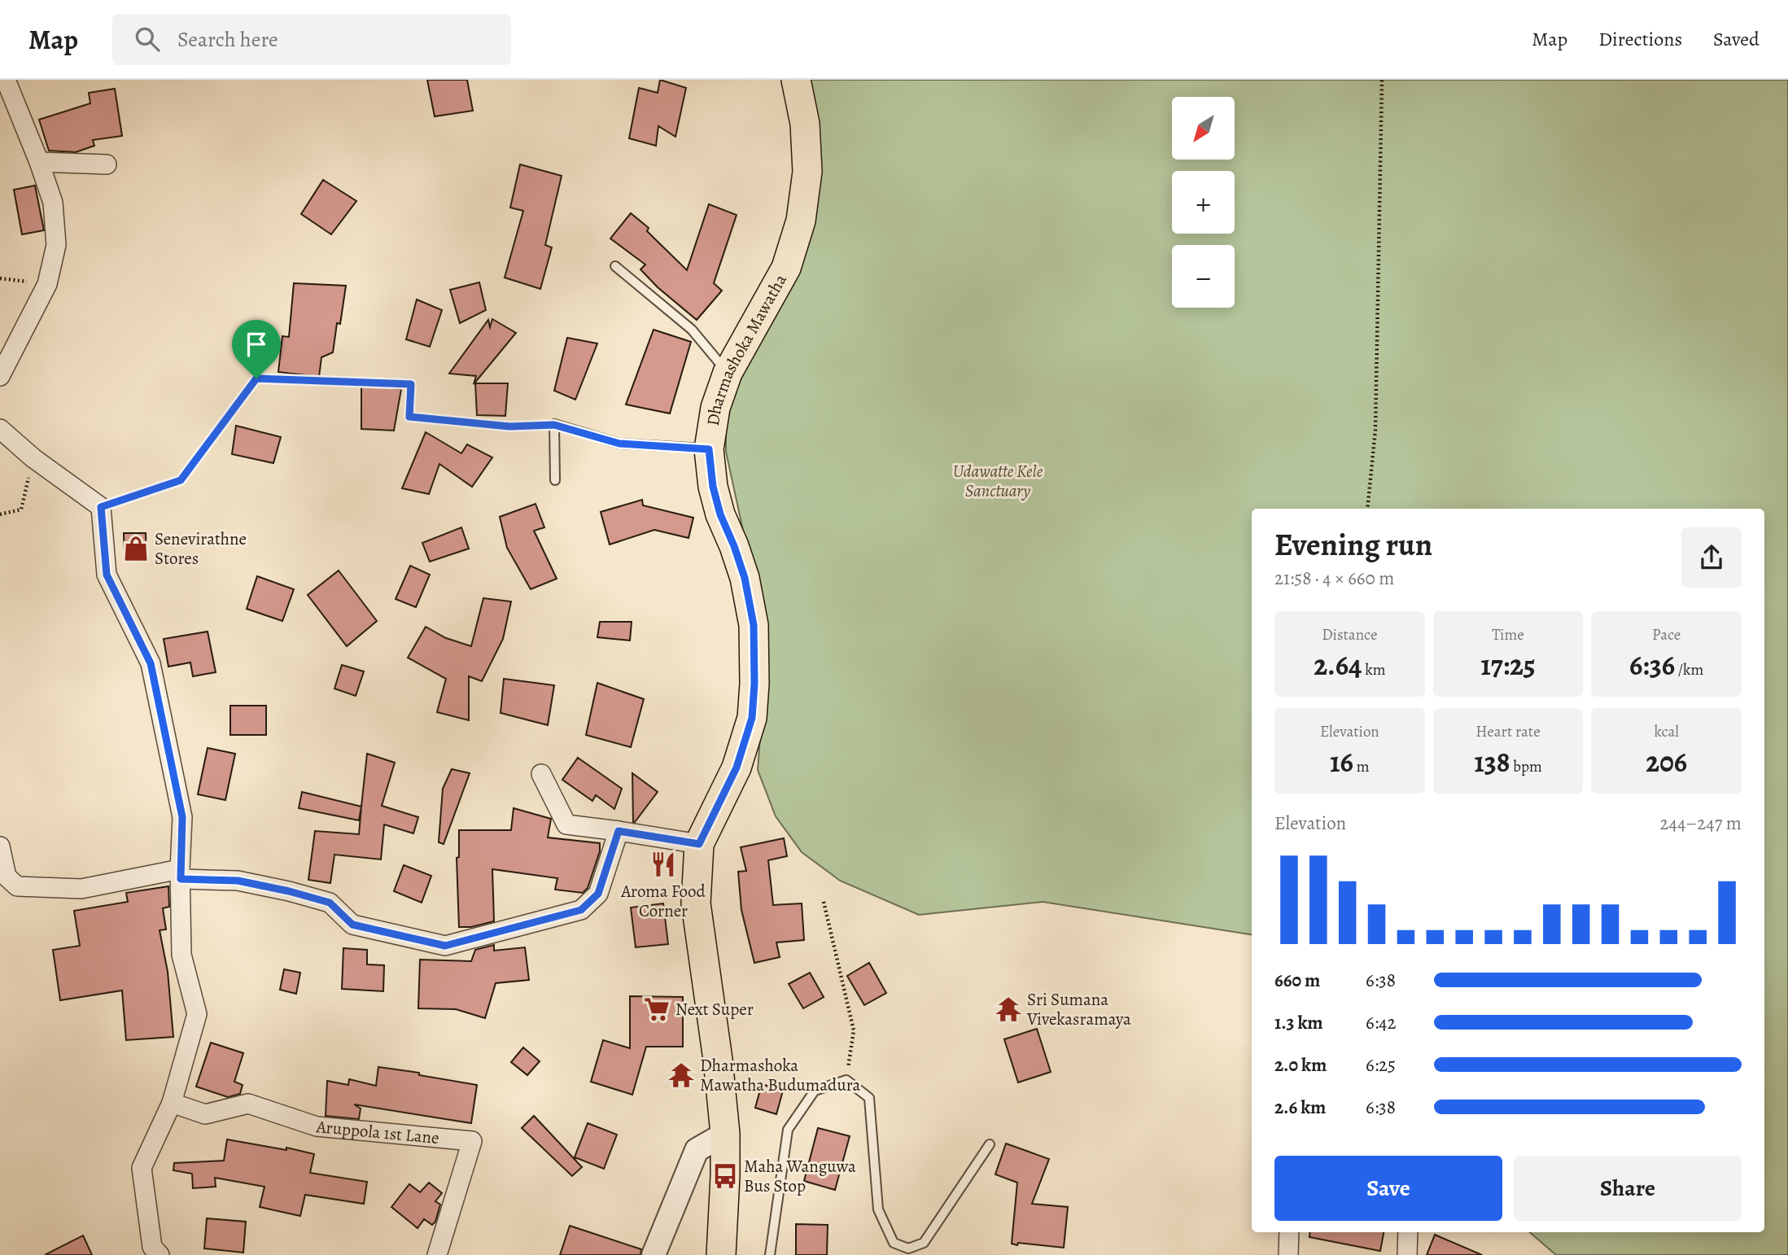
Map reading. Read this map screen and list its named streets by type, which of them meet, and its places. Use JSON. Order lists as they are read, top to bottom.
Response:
{
  "streets": {
    "main road": ["Dharmashoka Mawatha"],
    "street": ["Aruppola 1st Lane"]
  },
  "parks": ["Udawatte Kele Sanctuary"],
  "places": {
    "shop": ["Senevirathne Stores"],
    "restaurant": ["Aroma Food Corner"],
    "supermarket": ["Next Super"],
    "temple": ["Sri Sumana Vivekasramaya", "Dharmashoka Mawatha Budumadura"],
    "bus stop": ["Maha Wanguwa Bus Stop"]
  },
  "north": "bottom left",
  "page": {
    "header": "Map",
    "search": "Search here",
    "nav": ["Map", "Directions", "Saved"],
    "map_buttons": ["+", "−"],
    "heading": ["Evening run", "21:58 · 4 × 660 m"],
    "stats": [
      ["Distance", "2.64 km"],
      ["Time", "17:25"],
      ["Pace", "6:36 /km"],
      ["Elevation", "16 m"],
      ["Heart rate", "138 bpm"],
      ["kcal", "206"]
    ],
    "chart": ["Elevation", "244–247 m"],
    "list": [
      {
        "name": "660 m",
        "note": "6:38"
      },
      {
        "name": "1.3 km",
        "note": "6:42"
      },
      {
        "name": "2.0 km",
        "note": "6:25"
      },
      {
        "name": "2.6 km",
        "note": "6:38"
      }
    ],
    "buttons": ["Save", "Share"]
  }
}
